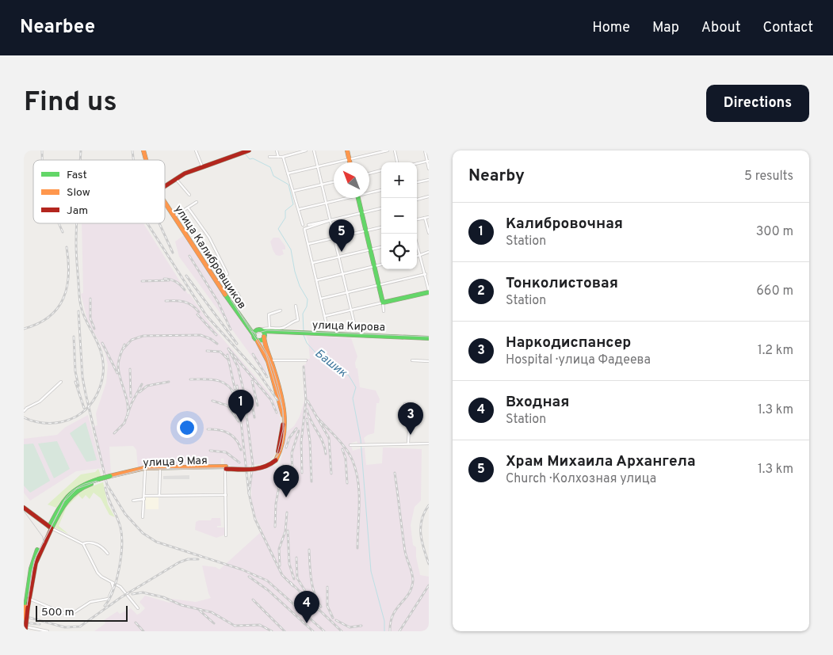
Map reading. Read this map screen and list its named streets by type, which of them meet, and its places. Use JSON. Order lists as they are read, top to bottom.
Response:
{
  "streets": {
    "main road": ["улица Калибровщиков", "улица Кирова", "улица 9 Мая"]
  },
  "water": ["Башик"],
  "legend": ["Fast", "Slow", "Jam"],
  "scale_bar": "500 m",
  "north": "top left",
  "page": {
    "header": "Nearbee",
    "nav": [
      "Home",
      "Map",
      "About",
      "Contact"
    ],
    "buttons": "Directions",
    "title": "Find us",
    "heading": ["Nearby", "5 results"],
    "map_buttons": ["+", "−"],
    "list": [
      {
        "mark": "1",
        "name": "Калибровочная",
        "note": "Station",
        "value": "300 m"
      },
      {
        "mark": "2",
        "name": "Тонколистовая",
        "note": "Station",
        "value": "660 m"
      },
      {
        "mark": "3",
        "name": "Наркодиспансер",
        "note": "Hospital · улица Фадеева",
        "value": "1.2 km"
      },
      {
        "mark": "4",
        "name": "Входная",
        "note": "Station",
        "value": "1.3 km"
      },
      {
        "mark": "5",
        "name": "Храм Михаила Архангела",
        "note": "Church · Колхозная улица",
        "value": "1.3 km"
      }
    ],
    "pins": [
      "5",
      "1",
      "3",
      "2",
      "4"
    ],
    "scale": "500 m"
  }
}
